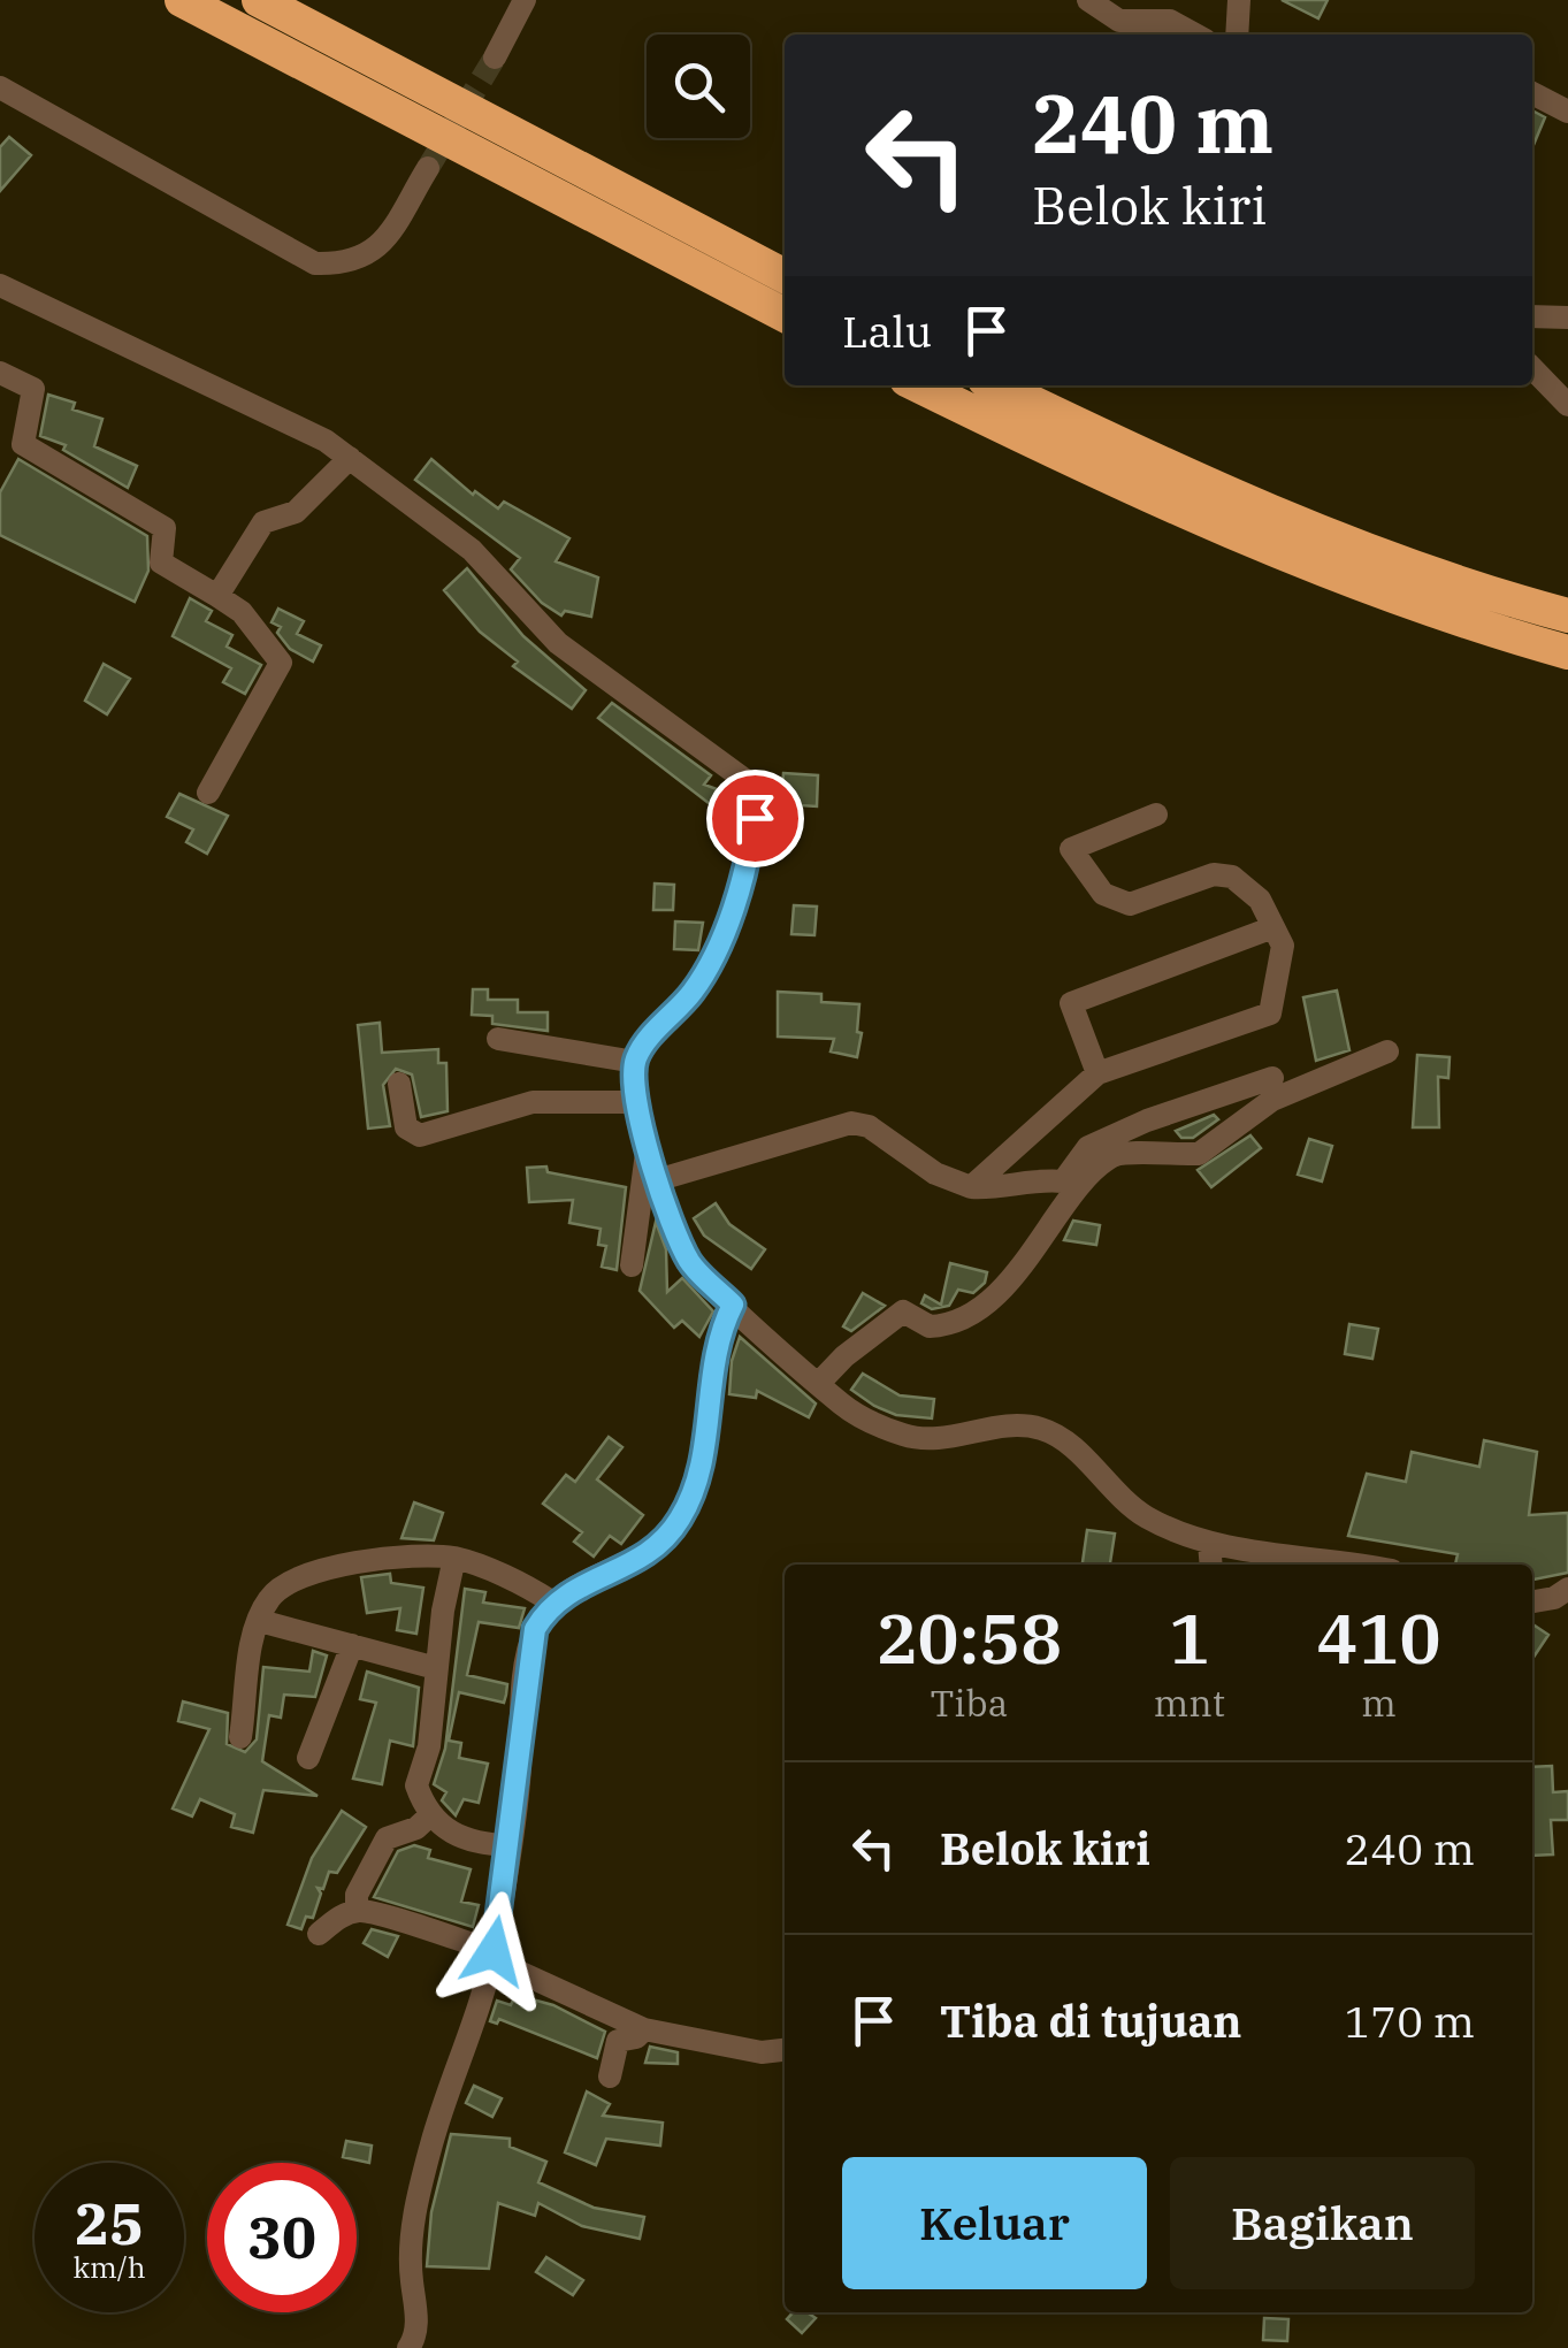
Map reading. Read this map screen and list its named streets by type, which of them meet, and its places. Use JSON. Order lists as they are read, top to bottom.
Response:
{
  "page": {
    "turn": ["240 m", "Belok kiri"],
    "then": "Lalu",
    "eta": [
      "20:58",
      "Tiba",
      "1",
      "mnt",
      "410",
      "m"
    ],
    "list": [
      {
        "name": "Belok kiri",
        "value": "240 m"
      },
      {
        "name": "Tiba di tujuan",
        "value": "170 m"
      }
    ],
    "buttons": ["Keluar", "Bagikan"],
    "speed": "25 km/h",
    "limit": "30"
  }
}
